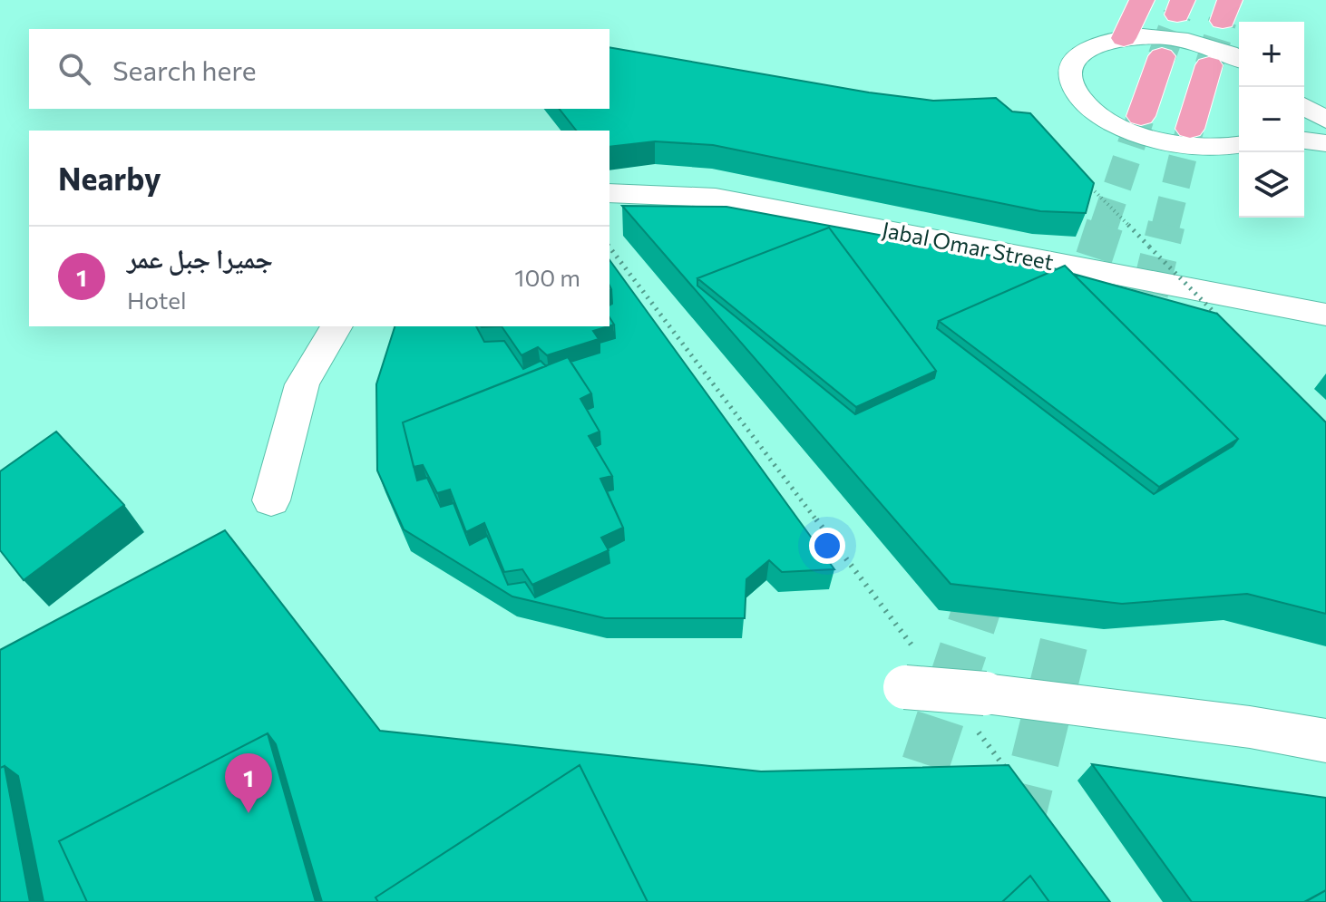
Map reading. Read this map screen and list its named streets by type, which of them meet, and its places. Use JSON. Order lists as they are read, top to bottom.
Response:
{
  "streets": {
    "street": ["Jabal Omar Street"]
  },
  "page": {
    "map_buttons": ["+", "−"],
    "search": "Search here",
    "heading": "Nearby",
    "list": [
      {
        "mark": "1",
        "name": "جميرا جبل عمر",
        "note": "Hotel",
        "value": "100 m"
      }
    ],
    "pins": "1"
  }
}
